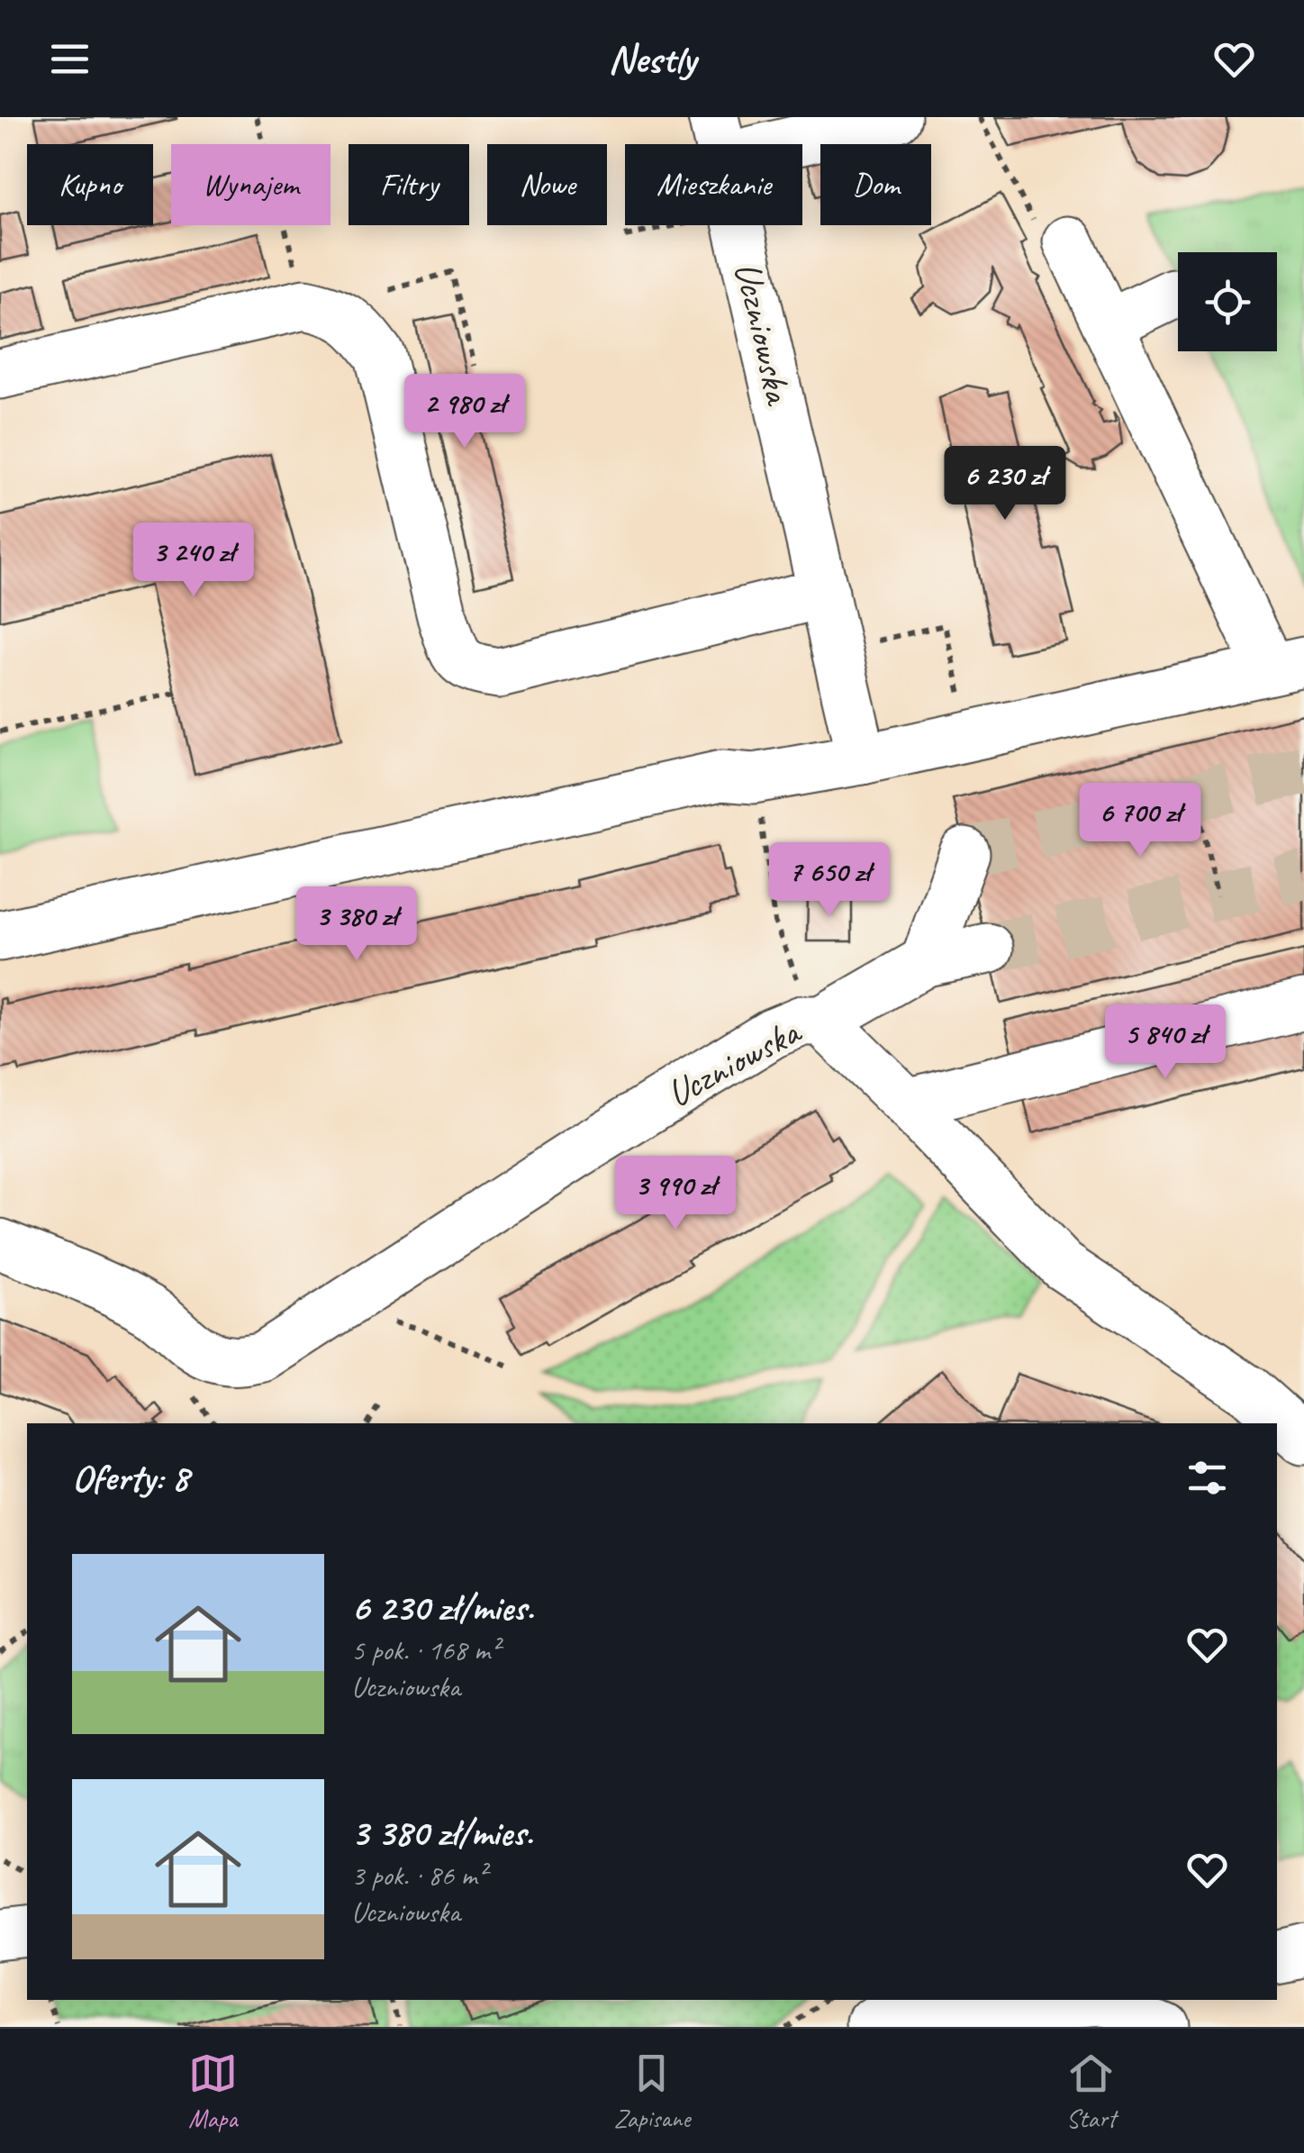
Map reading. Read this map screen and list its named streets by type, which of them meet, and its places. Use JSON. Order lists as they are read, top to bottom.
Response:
{
  "streets": {
    "street": ["Uczniowska"]
  },
  "page": {
    "header": "Nestly",
    "chip": [
      "Kupno",
      "Wynajem",
      "Filtry",
      "Nowe",
      "Mieszkanie",
      "Dom"
    ],
    "price": [
      "2 980 zł",
      "6 230 zł",
      "3 240 zł",
      "6 700 zł",
      "7 650 zł",
      "3 380 zł",
      "5 840 zł",
      "3 990 zł"
    ],
    "heading": "Oferty: 8",
    "list": [
      {
        "name": "6 230 zł/mies.",
        "note": "5 pok. · 168 m² · Uczniowska"
      },
      {
        "name": "3 380 zł/mies.",
        "note": "3 pok. · 86 m² · Uczniowska"
      }
    ],
    "tabs": ["Mapa", "Zapisane", "Start"]
  }
}
